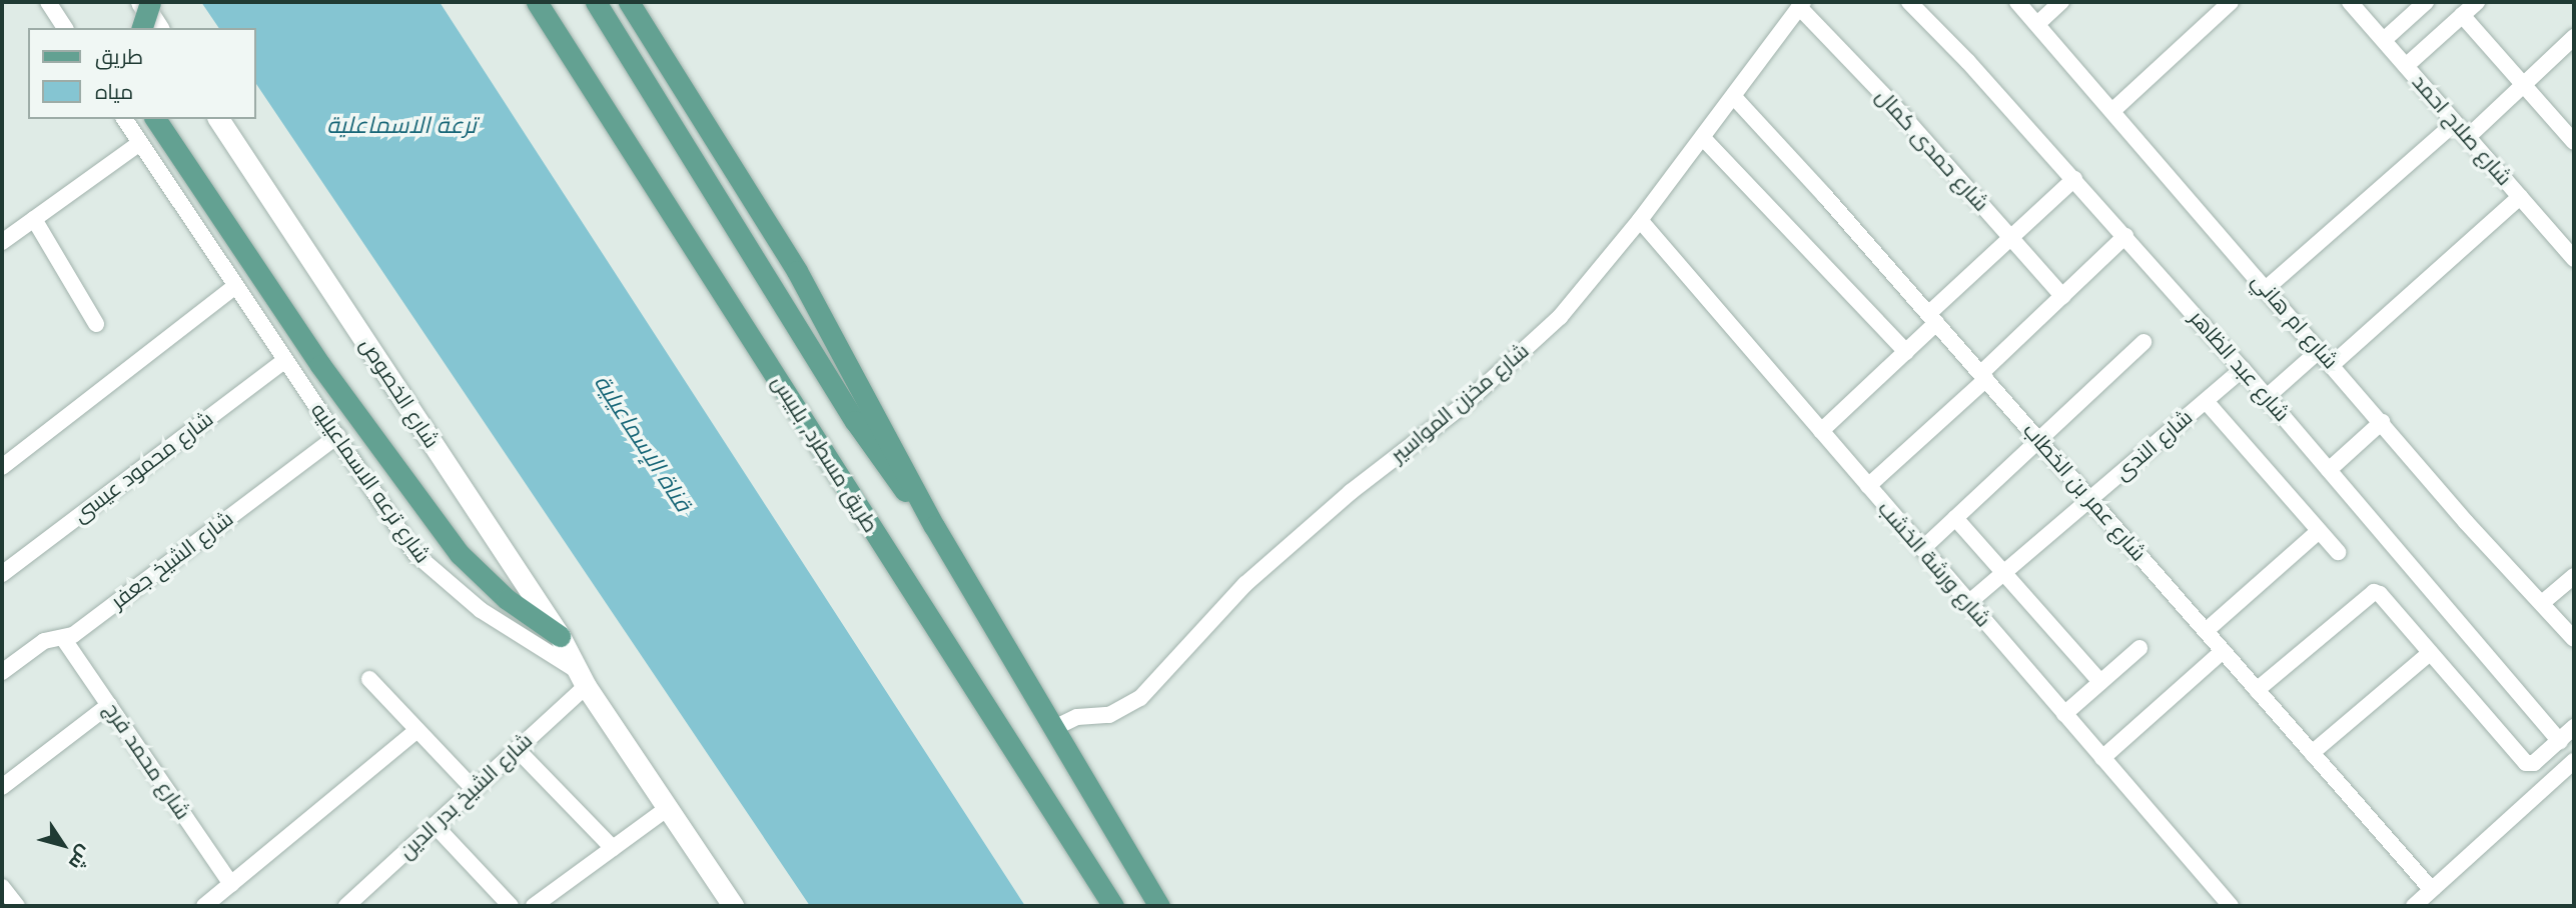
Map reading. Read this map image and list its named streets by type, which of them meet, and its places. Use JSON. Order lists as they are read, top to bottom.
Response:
{
  "streets": {
    "main road": ["شارع الخصوص", "طريق مسطرد, بلبيس", "شارع ترعه الاسماعيليه"],
    "street": [
      "شارع صلاح احمد",
      "شارع حمدى كمال",
      "شارع ام هاني",
      "شارع عبد الظاهر",
      "شارع مخزن المواسير",
      "شارع الندى",
      "شارع محمود عيسى",
      "شارع عمر بن الخطاب",
      "شارع الشيخ جعفر",
      "شارع ورشة الخشب",
      "شارع محمد فرج",
      "شارع الشيخ بدر الدين"
    ]
  },
  "crossings": [
    ["شارع حمدى كمال", "شارع مخزن المواسير"],
    ["شارع عبد الظاهر", "شارع الندى"],
    ["شارع الخصوص", "شارع ترعه الاسماعيليه"],
    ["شارع الخصوص", "شارع الشيخ بدر الدين"],
    ["شارع مخزن المواسير", "شارع عمر بن الخطاب"],
    ["شارع مخزن المواسير", "شارع ورشة الخشب"],
    ["شارع الندى", "شارع عمر بن الخطاب"],
    ["شارع الندى", "شارع ورشة الخشب"],
    ["شارع محمود عيسى", "شارع ترعه الاسماعيليه"],
    ["شارع ترعه الاسماعيليه", "شارع الشيخ جعفر"],
    ["شارع ترعه الاسماعيليه", "شارع الشيخ بدر الدين"],
    ["شارع الشيخ جعفر", "شارع محمد فرج"]
  ],
  "water": ["ترعة الاسماعلية", "قناة الإسماعيلية"],
  "legend": ["طريق", "مياه"],
  "north": "bottom right"
}
